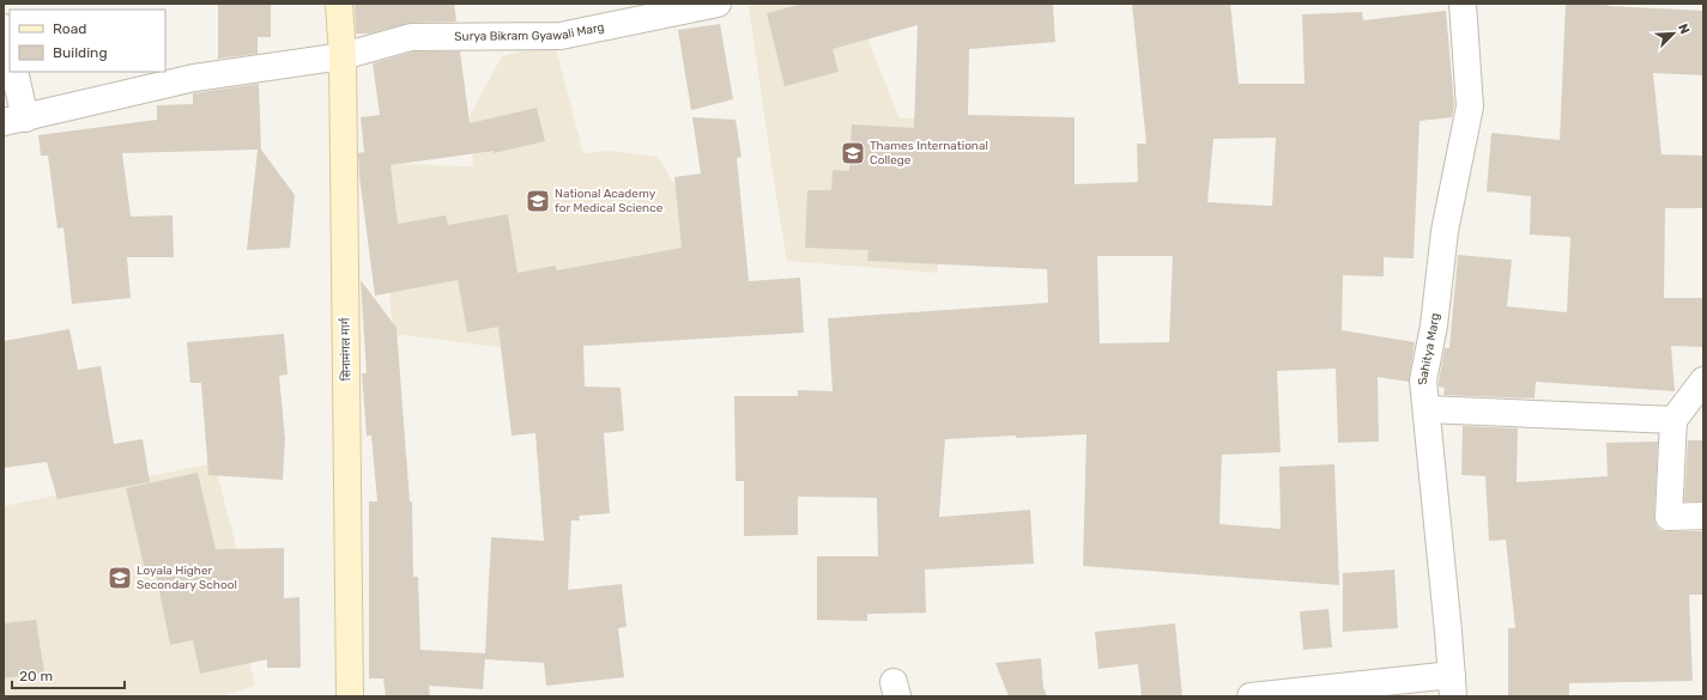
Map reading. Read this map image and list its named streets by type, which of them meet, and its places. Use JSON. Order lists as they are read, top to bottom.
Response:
{
  "streets": {
    "main road": ["सिनामंगल मार्ग"],
    "street": ["Surya Bikram Gyawali Marg", "Sahitya Marg"]
  },
  "crossings": [
    ["Surya Bikram Gyawali Marg", "सिनामंगल मार्ग"]
  ],
  "places": {
    "school or university": ["Thames International College", "National Academy for Medical Science", "Loyala Higher Secondary School"]
  },
  "legend": ["Road", "Building"],
  "scale_bar": "20 m",
  "north": "top right"
}
